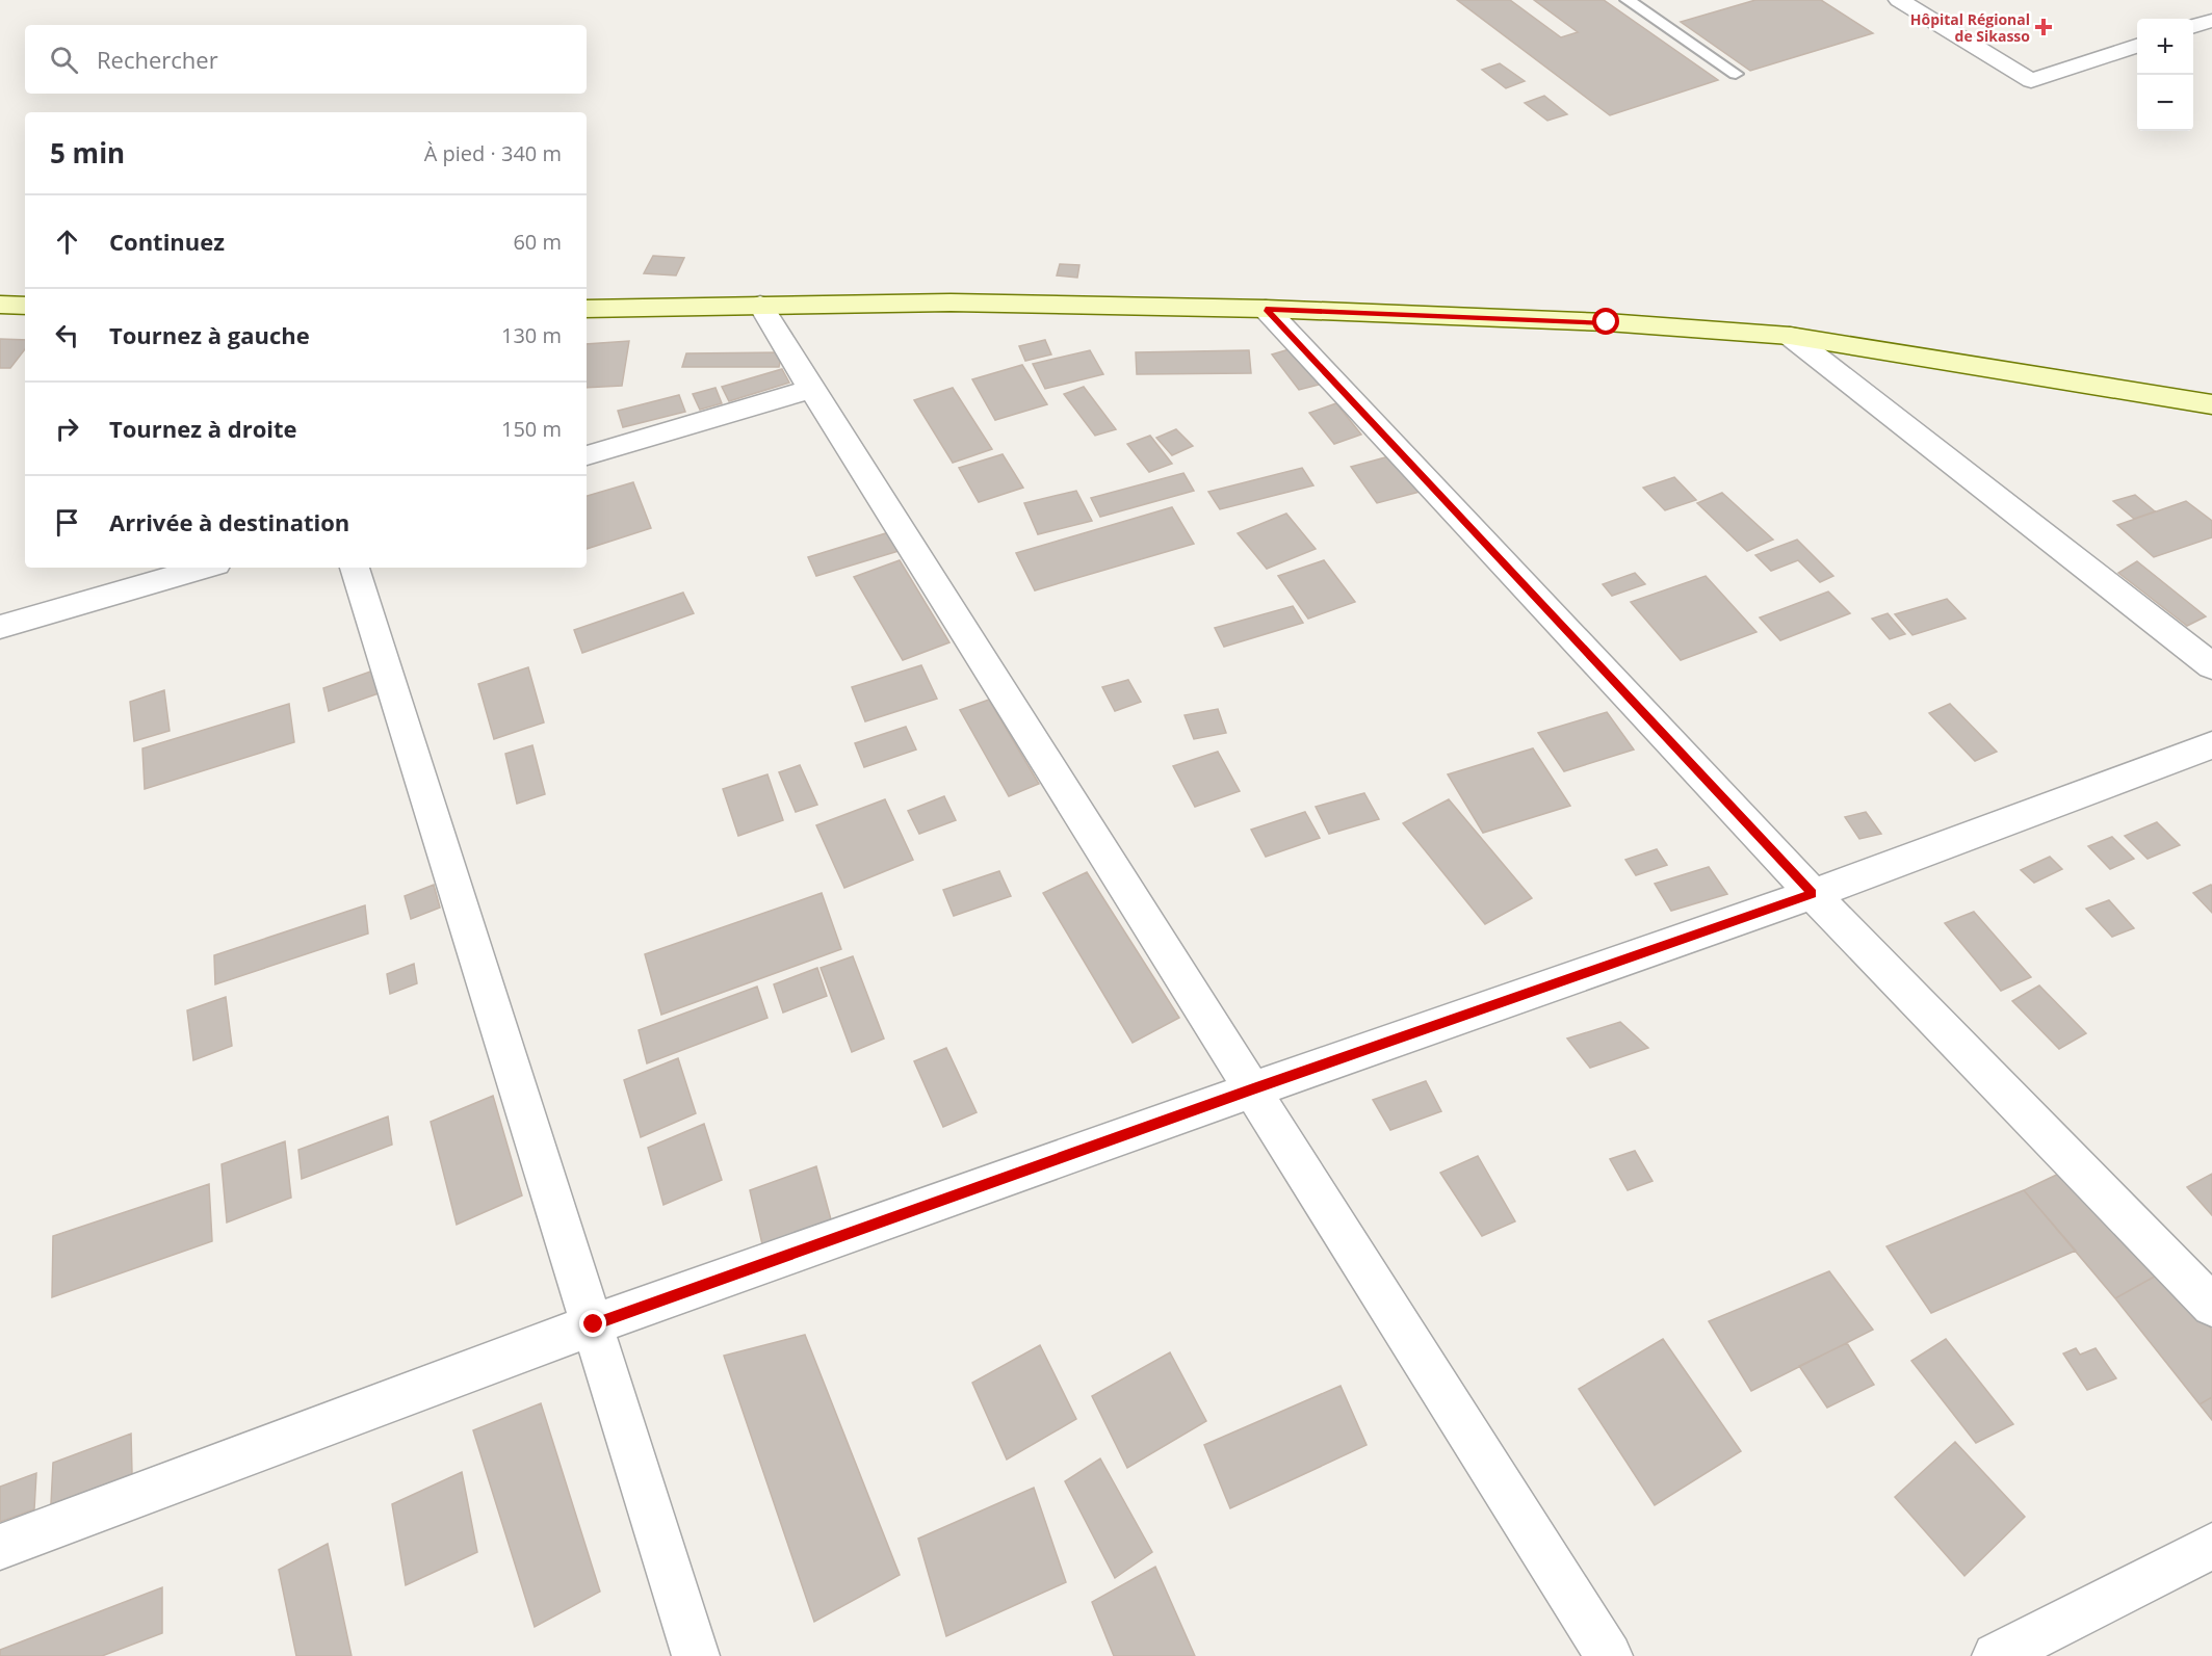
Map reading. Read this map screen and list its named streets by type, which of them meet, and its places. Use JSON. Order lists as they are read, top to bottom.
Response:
{
  "places": {
    "health": ["Hôpital Régional de Sikasso"]
  },
  "page": {
    "map_buttons": ["+", "−"],
    "search": "Rechercher",
    "heading": ["5 min", "À pied · 340 m"],
    "list": [
      ["Continuez", "60 m"],
      ["Tournez à gauche", "130 m"],
      ["Tournez à droite", "150 m"],
      "Arrivée à destination"
    ]
  }
}
